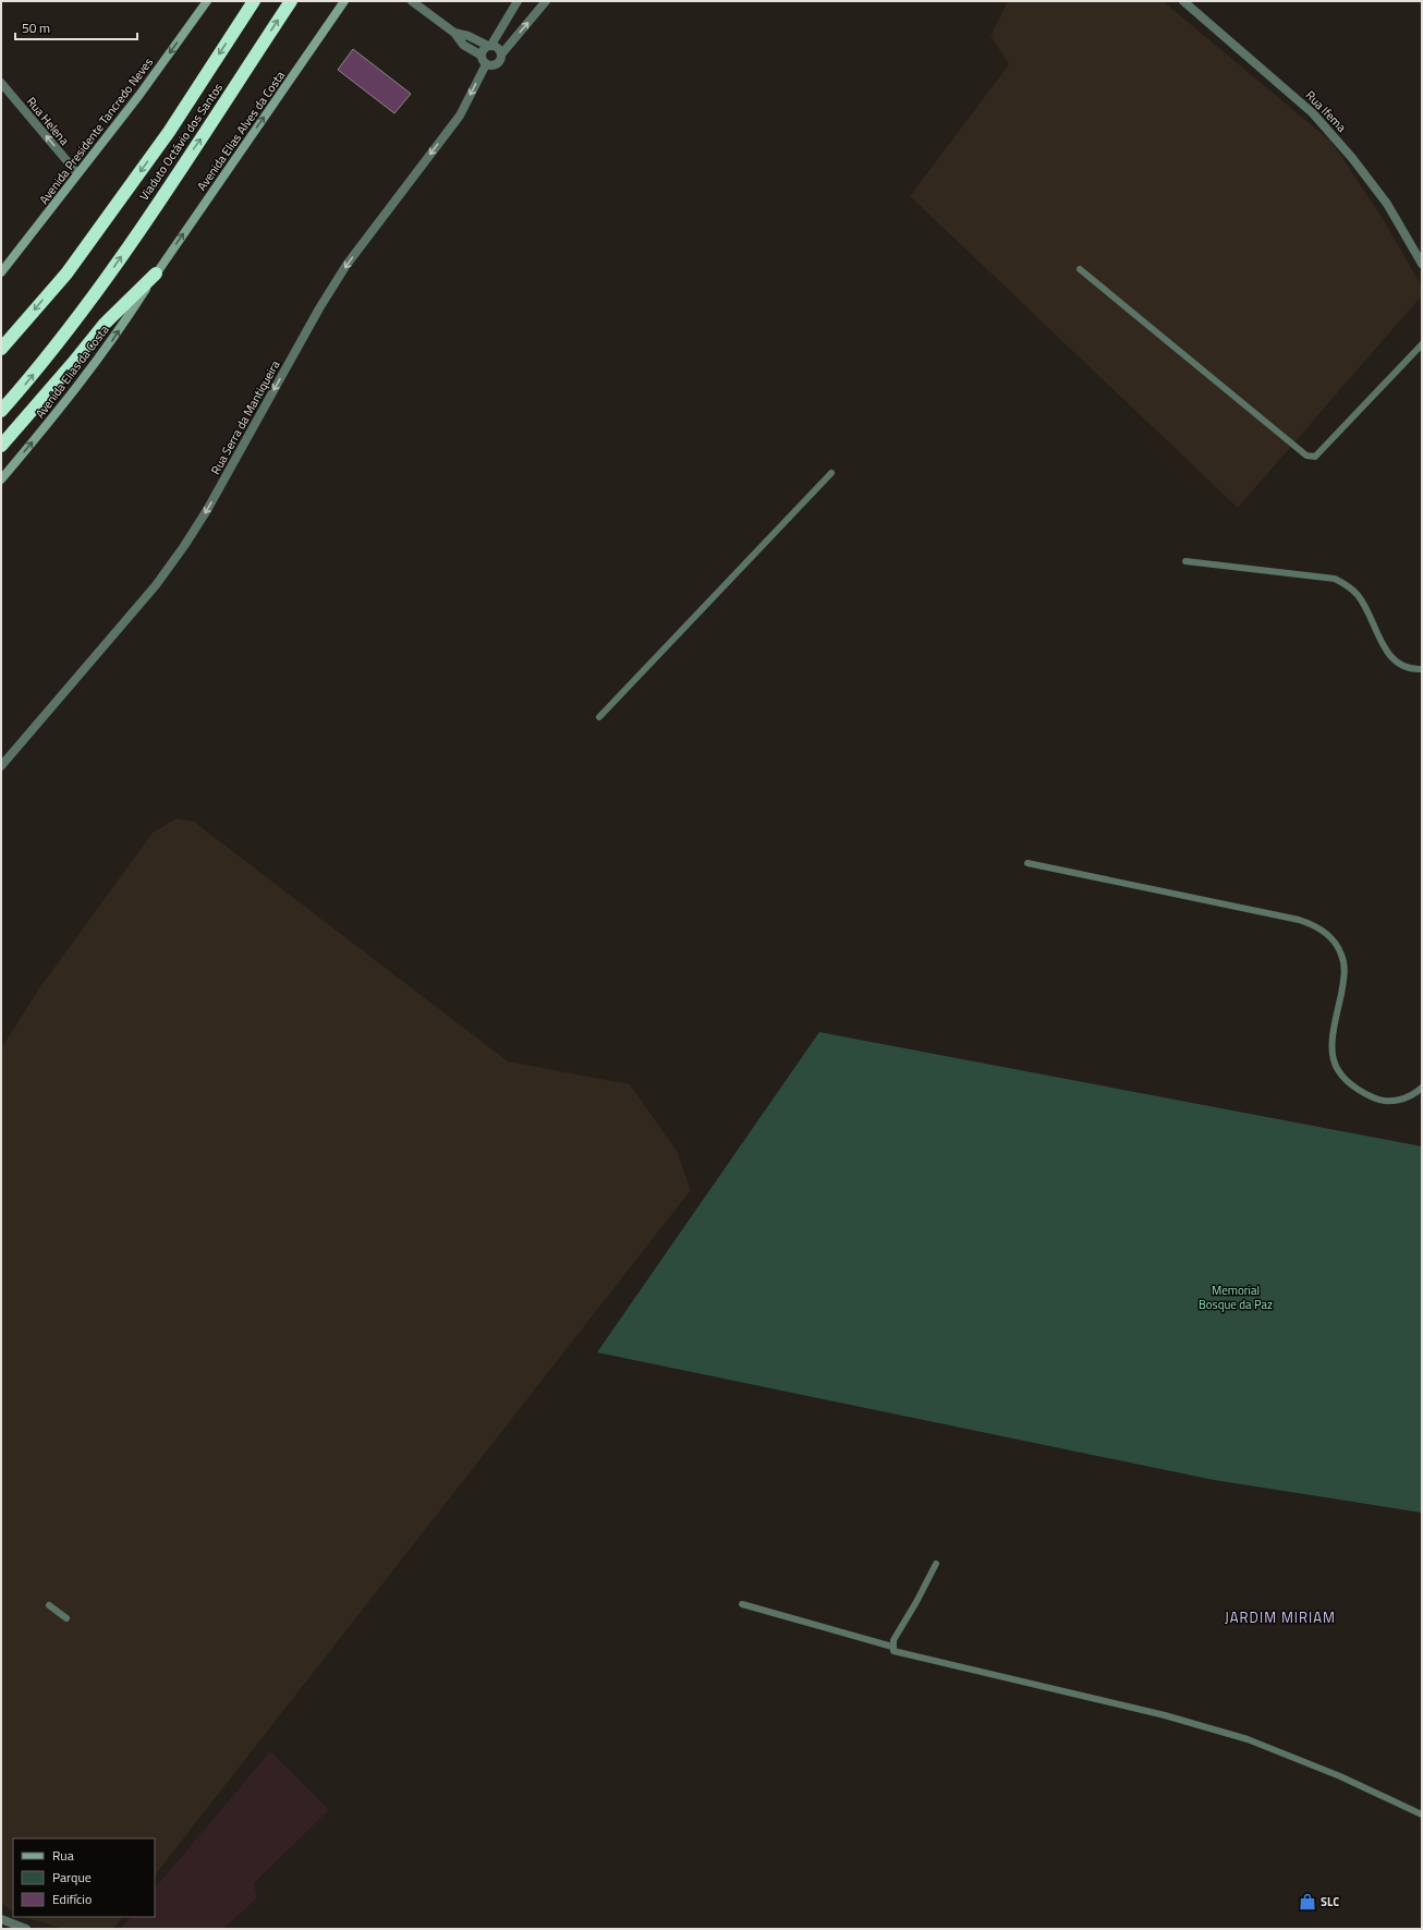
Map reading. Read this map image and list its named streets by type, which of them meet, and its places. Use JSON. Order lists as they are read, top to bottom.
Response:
{
  "streets": {
    "highway": ["Viaduto Octávio dos Santos"],
    "main road": ["Avenida Presidente Tancredo Neves", "Avenida Elias Alves da Costa", "Avenida Elias da Costa"],
    "street": ["Rua Ifema", "Rua Helena", "Rua Serra da Mantiqueira"]
  },
  "crossings": [
    ["Rua Helena", "Avenida Presidente Tancredo Neves"],
    ["Avenida Elias Alves da Costa", "Avenida Elias da Costa"]
  ],
  "one_way": [
    "Rua Helena",
    "Avenida Presidente Tancredo Neves",
    "Avenida Elias Alves da Costa",
    "Avenida Elias da Costa",
    "Rua Serra da Mantiqueira"
  ],
  "districts": ["JARDIM MIRIAM"],
  "parks": ["Memorial Bosque da Paz"],
  "places": {
    "shop": ["SLC"]
  },
  "legend": ["Rua", "Parque", "Edifício"],
  "scale_bar": "50 m"
}
